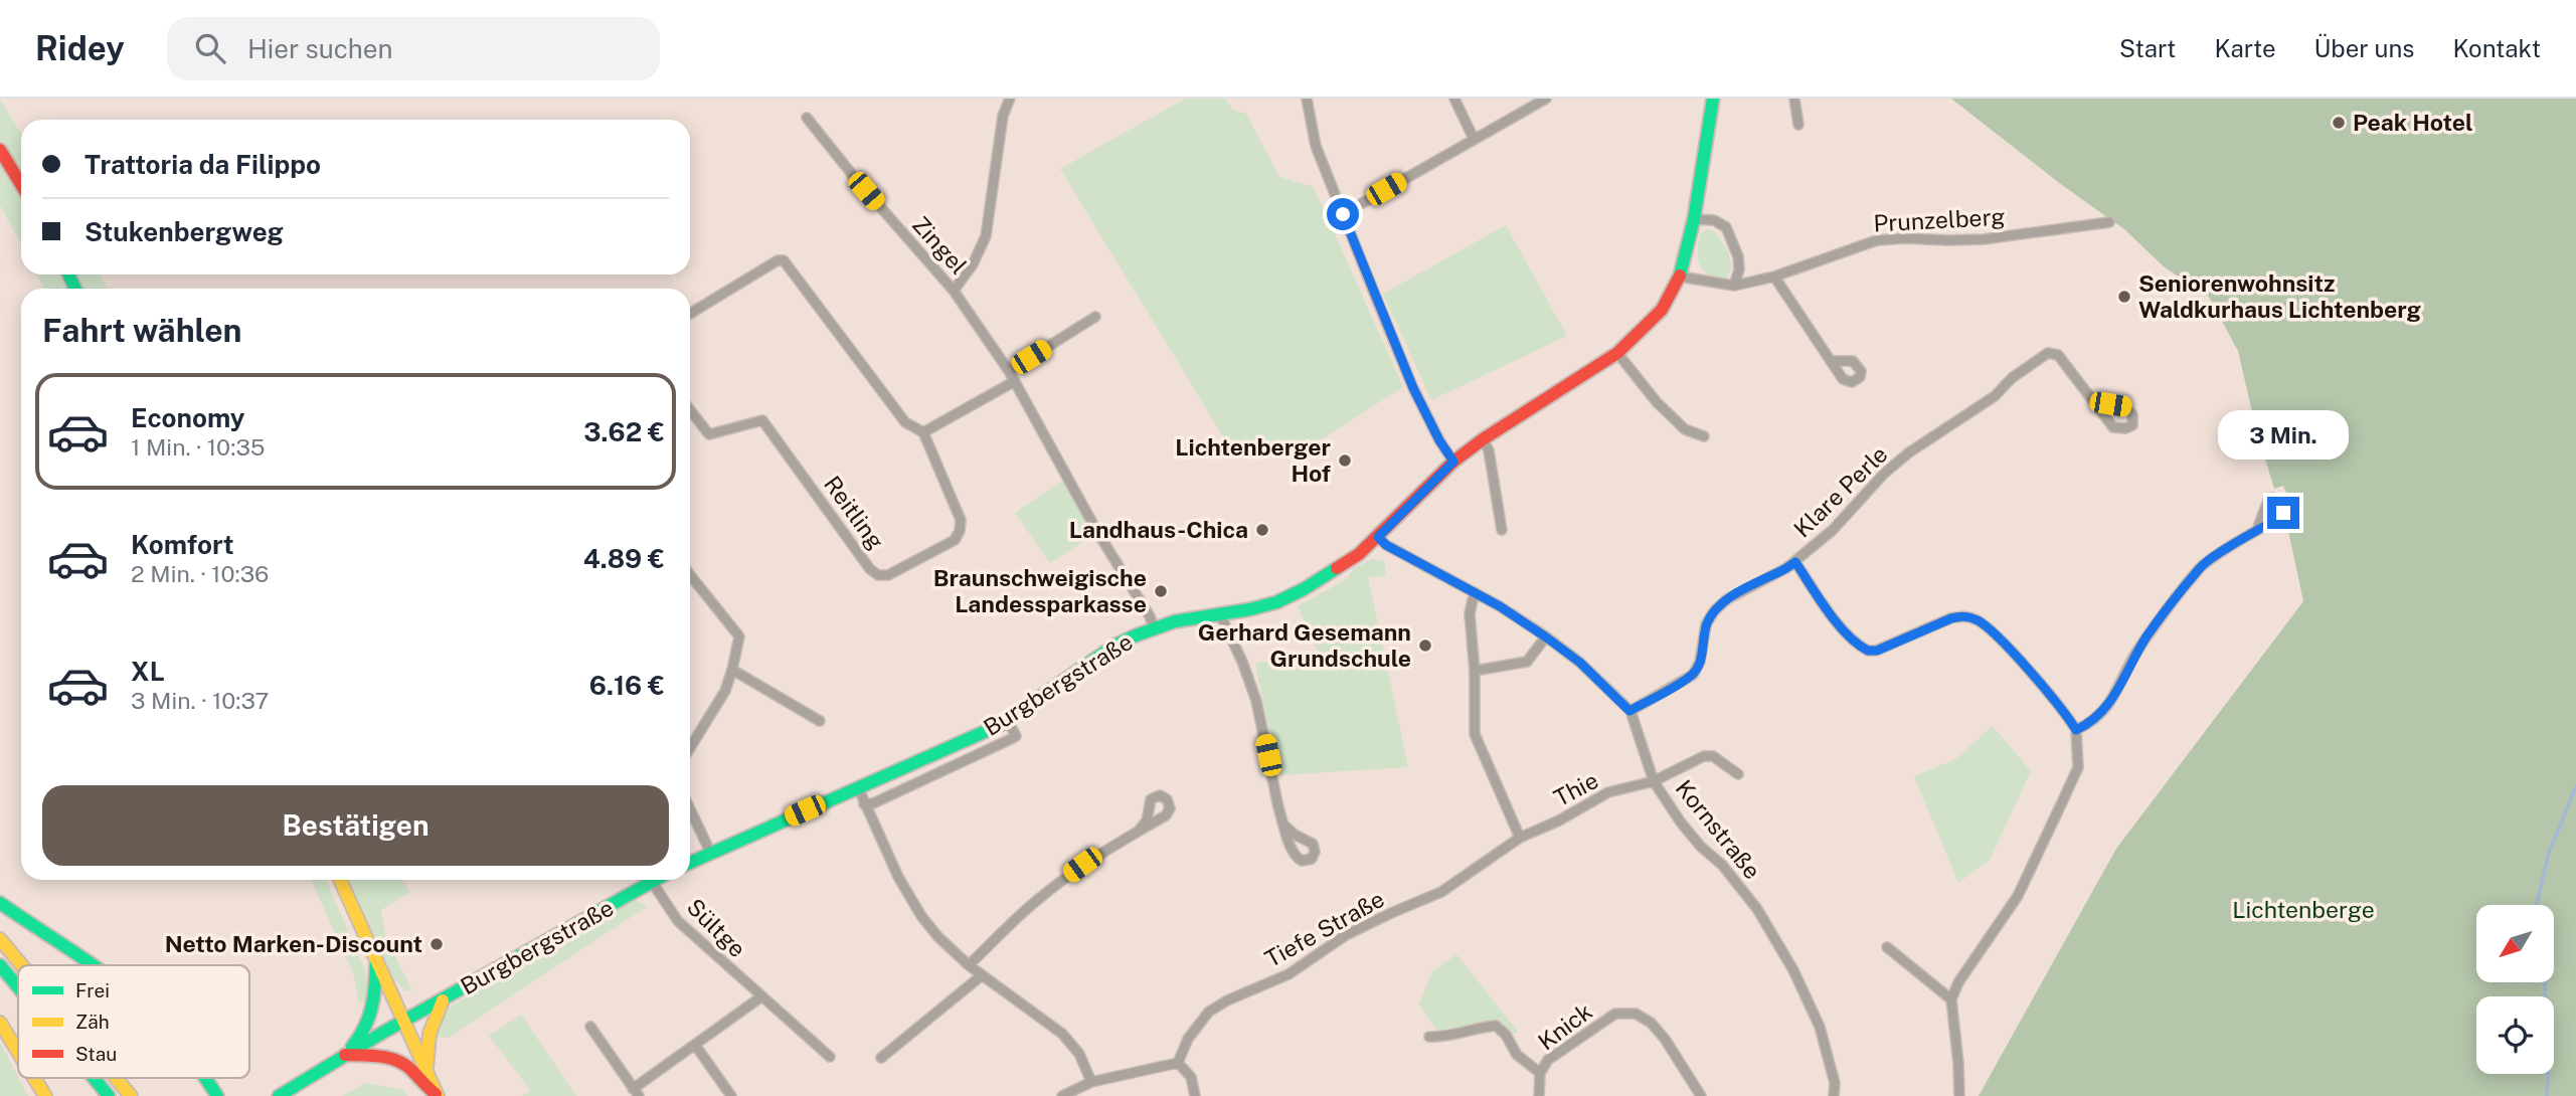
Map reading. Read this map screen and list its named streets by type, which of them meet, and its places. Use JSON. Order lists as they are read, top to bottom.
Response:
{
  "streets": {
    "main road": ["Burgbergstraße"],
    "street": [
      "Prunzelberg",
      "Zingel",
      "Klare Perle",
      "Reitling",
      "Thie",
      "Kornstraße",
      "Sültge",
      "Tiefe Straße",
      "Knick"
    ]
  },
  "crossings": [
    ["Prunzelberg", "Burgbergstraße"],
    ["Zingel", "Burgbergstraße"],
    ["Klare Perle", "Kornstraße"],
    ["Burgbergstraße", "Kornstraße"],
    ["Burgbergstraße", "Sültge"],
    ["Thie", "Kornstraße"],
    ["Thie", "Tiefe Straße"]
  ],
  "parks": ["Lichtenberge"],
  "places": [
    "Peak Hotel",
    "Seniorenwohnsitz Waldkurhaus Lichtenberg",
    "Lichtenberger Hof",
    "Landhaus-Chica",
    "Braunschweigische Landessparkasse",
    "Gerhard Gesemann Grundschule",
    "Netto Marken-Discount"
  ],
  "legend": ["Frei", "Zäh", "Stau"],
  "north": "bottom left",
  "page": {
    "header": "Ridey",
    "search": "Hier suchen",
    "nav": [
      "Start",
      "Karte",
      "Über uns",
      "Kontakt"
    ],
    "banner": ["Trattoria da Filippo", "Stukenbergweg"],
    "heading": "Fahrt wählen",
    "list": [
      {
        "name": "Economy",
        "note": "1 Min. · 10:35",
        "value": "3.62 €"
      },
      {
        "name": "Komfort",
        "note": "2 Min. · 10:36",
        "value": "4.89 €"
      },
      {
        "name": "XL",
        "note": "3 Min. · 10:37",
        "value": "6.16 €"
      }
    ],
    "bubble": "3 Min.",
    "buttons": "Bestätigen"
  }
}
